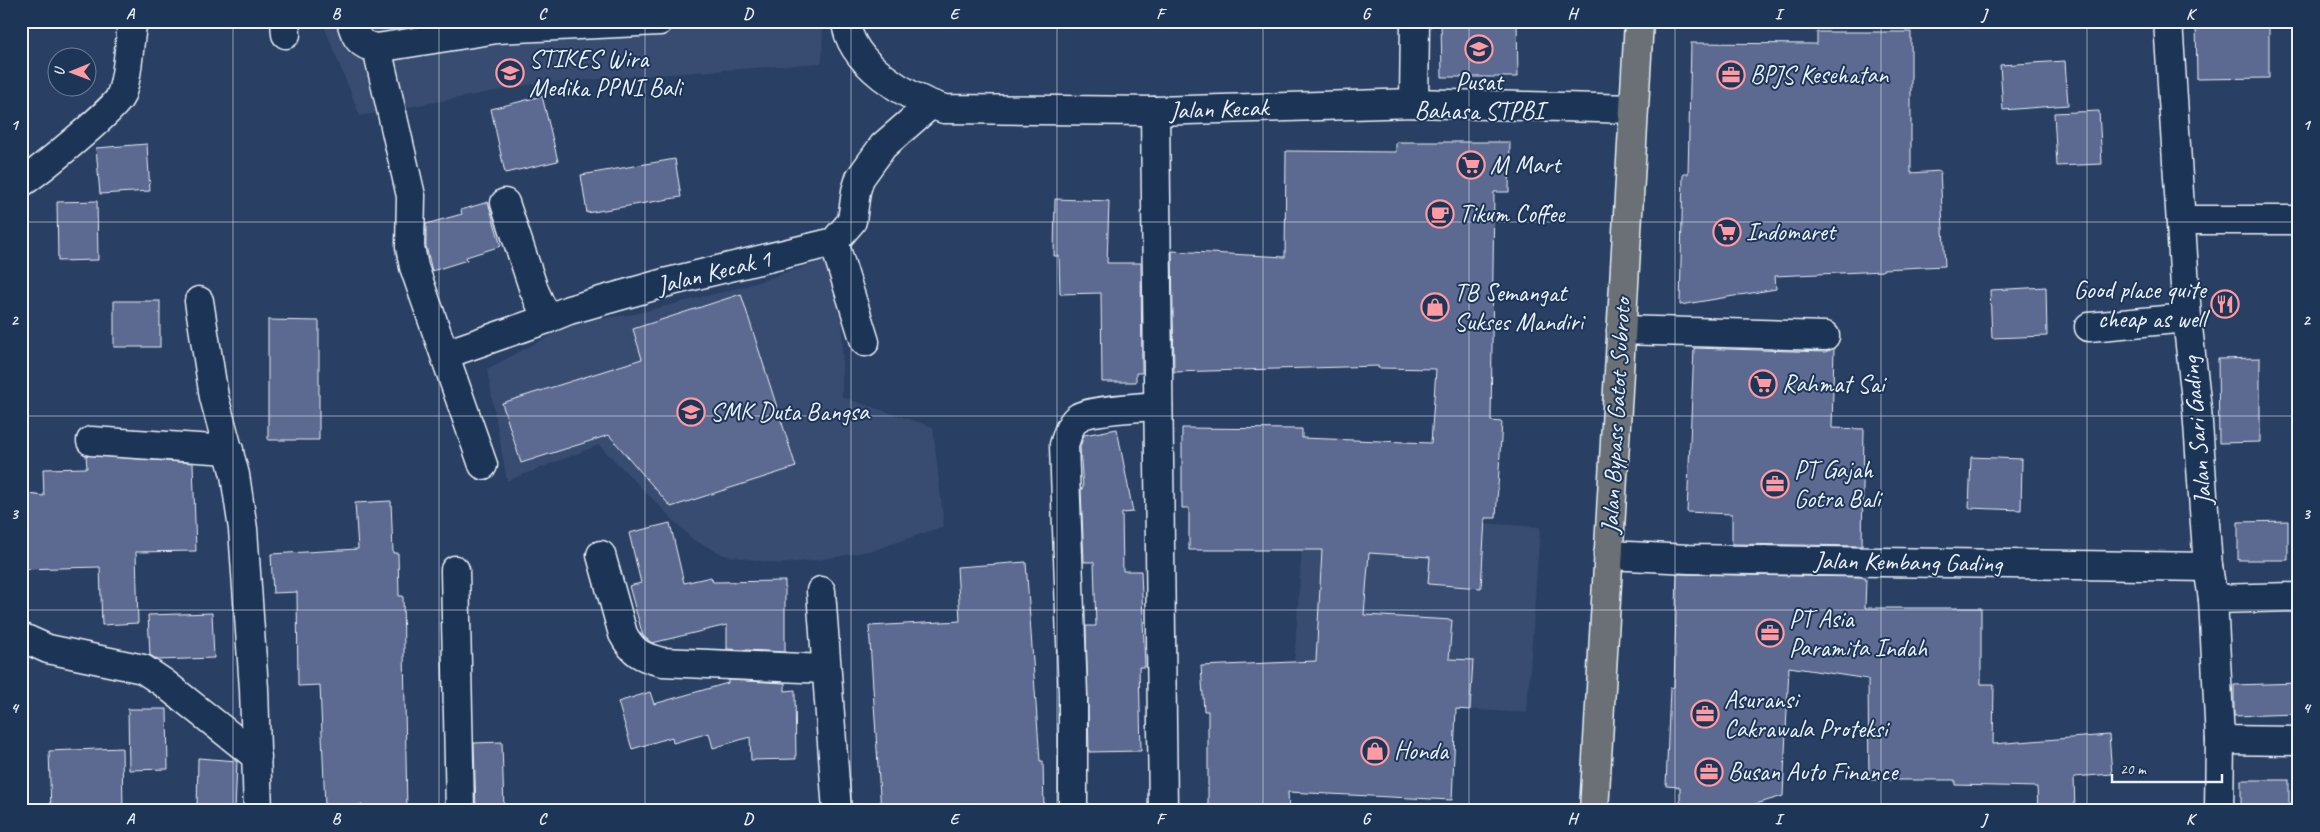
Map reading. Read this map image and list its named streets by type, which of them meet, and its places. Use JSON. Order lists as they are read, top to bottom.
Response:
{
  "streets": {
    "highway": ["Jalan Bypass Gatot Subroto"],
    "street": [
      "Jalan Kecak",
      "Jalan Kecak 1",
      "Jalan Sari Gading",
      "Jalan Kembang Gading"
    ]
  },
  "crossings": [
    ["Jalan Kecak", "Jalan Bypass Gatot Subroto"],
    ["Jalan Bypass Gatot Subroto", "Jalan Kembang Gading"],
    ["Jalan Sari Gading", "Jalan Kembang Gading"]
  ],
  "places": {
    "school or university": ["Pusat Bahasa STPBI", "STIKES Wira Medika PPNI Bali", "SMK Duta Bangsa"],
    "office": [
      "BPJS Kesehatan",
      "PT Gajah Gotra Bali",
      "PT Asia Paramita Indah",
      "Asuransi Cakrawala Proteksi",
      "Busan Auto Finance"
    ],
    "supermarket": ["M Mart", "Indomaret", "Rahmat Sai"],
    "cafe": ["Tikum Coffee"],
    "restaurant": ["Good place quite cheap as well"],
    "shop": ["TB Semangat Sukses Mandiri", "Honda"]
  },
  "scale_bar": "20 m",
  "north": "left",
  "grid": {
    "columns": [
      "A",
      "B",
      "C",
      "D",
      "E",
      "F",
      "G",
      "H",
      "I",
      "J",
      "K"
    ],
    "rows": [
      "1",
      "2",
      "3",
      "4"
    ]
  }
}
